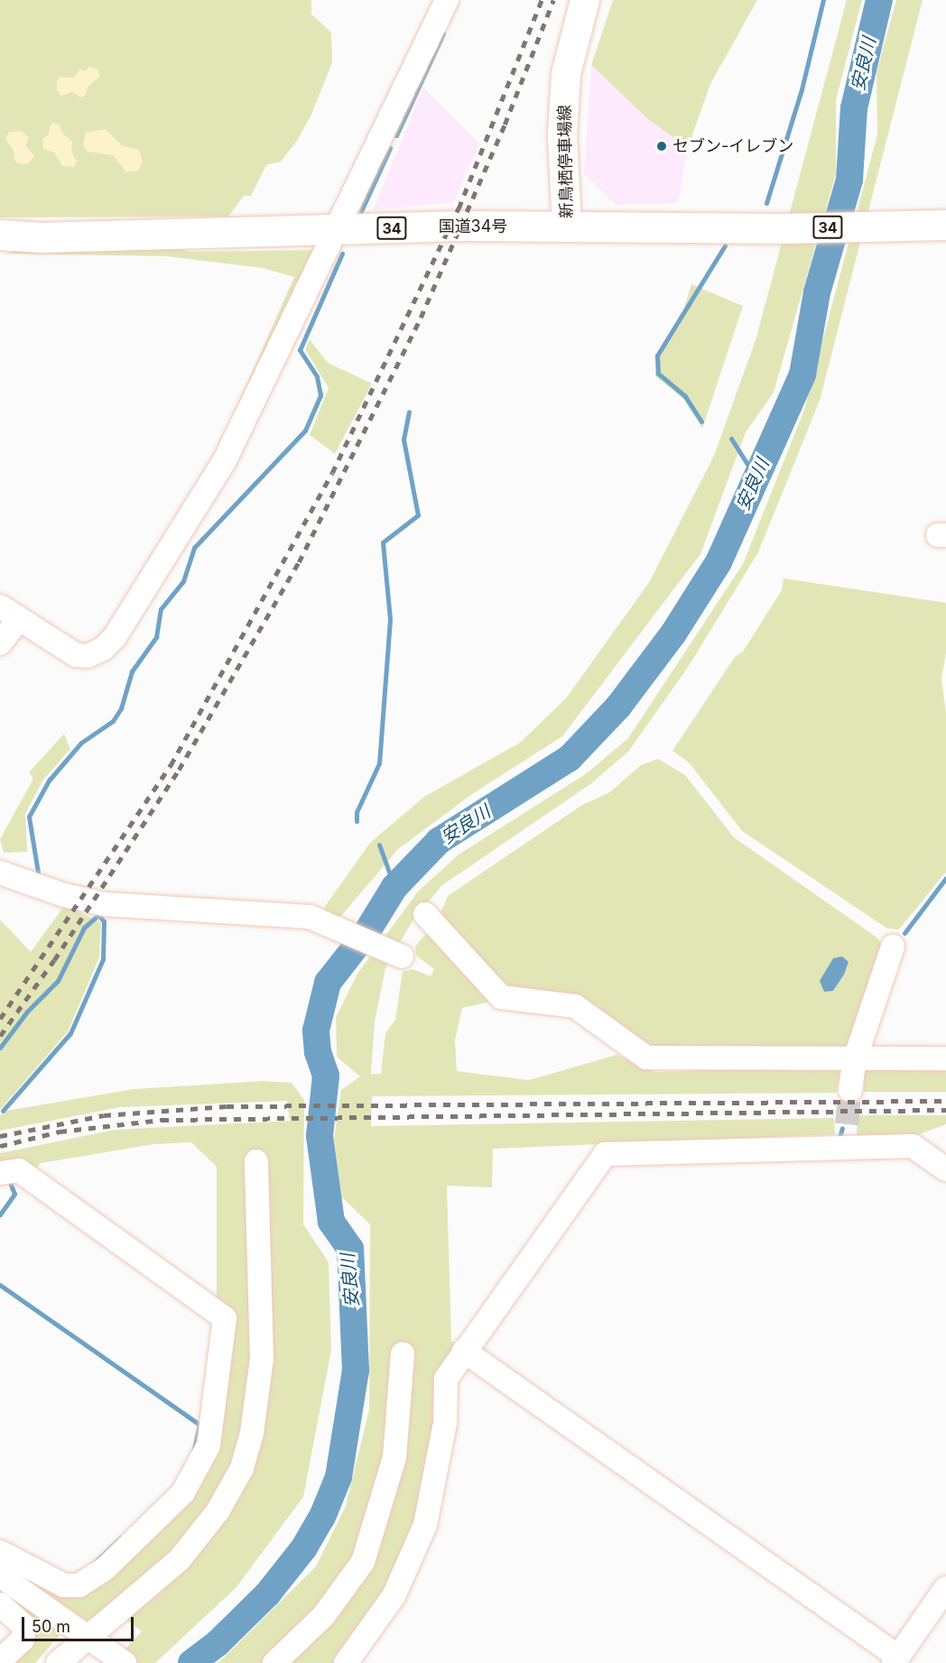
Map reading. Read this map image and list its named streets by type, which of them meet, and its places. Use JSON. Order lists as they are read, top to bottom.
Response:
{
  "streets": {
    "highway": ["国道34号", "34"],
    "main road": ["新鳥栖停車場線"]
  },
  "crossings": [
    ["新鳥栖停車場線", "国道34号"]
  ],
  "water": ["安良川"],
  "places": ["セブン-イレブン"],
  "scale_bar": "50 m"
}
